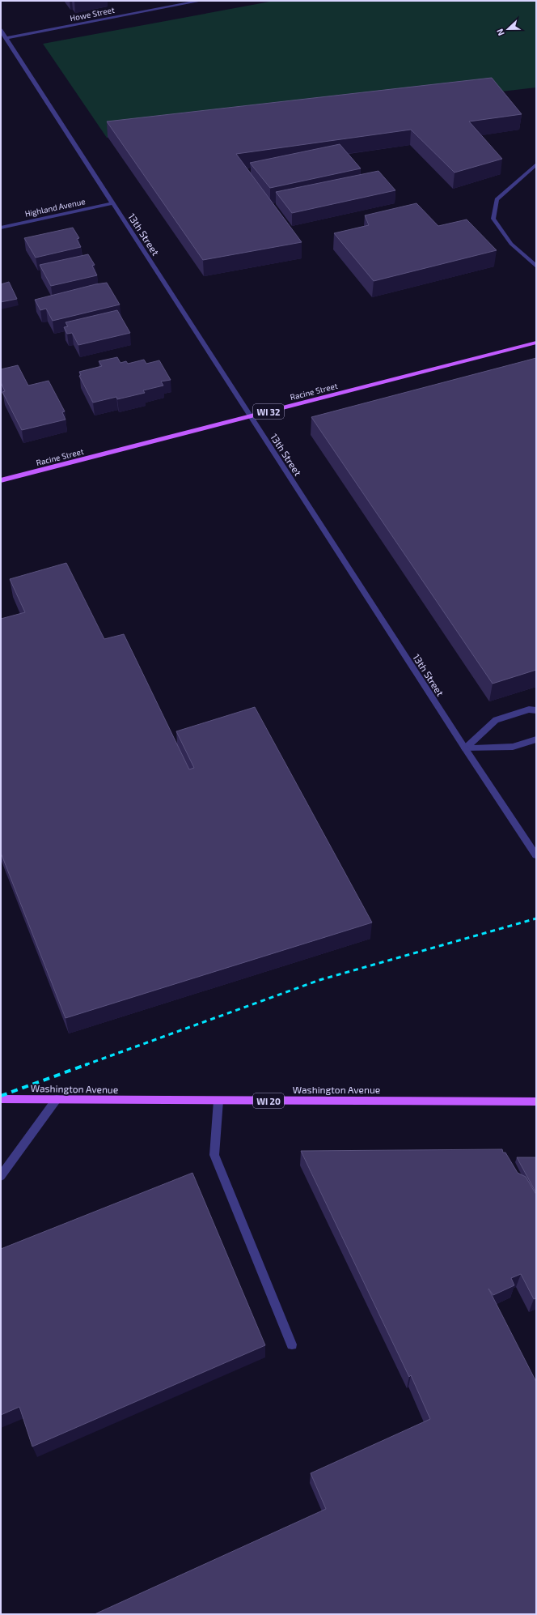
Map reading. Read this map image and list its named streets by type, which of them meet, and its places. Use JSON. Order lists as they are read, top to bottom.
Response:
{
  "streets": {
    "main road": [
      "Racine Street",
      "WI 32",
      "Washington Avenue",
      "WI 20"
    ],
    "street": ["Howe Street", "Highland Avenue", "13th Street"]
  },
  "crossings": [
    ["Howe Street", "13th Street"],
    ["Highland Avenue", "13th Street"],
    ["13th Street", "Racine Street"]
  ],
  "north": "left"
}
